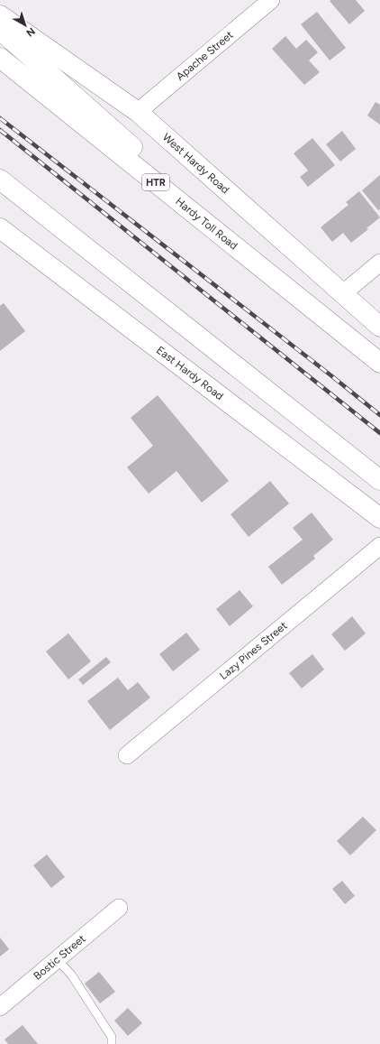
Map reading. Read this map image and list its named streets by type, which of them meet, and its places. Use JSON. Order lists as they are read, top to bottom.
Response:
{
  "streets": {
    "main road": [
      "West Hardy Road",
      "HTR",
      "Hardy Toll Road",
      "East Hardy Road"
    ],
    "street": ["Apache Street", "Lazy Pines Street", "Bostic Street"]
  },
  "crossings": [
    ["Apache Street", "West Hardy Road"]
  ],
  "north": "bottom right"
}
